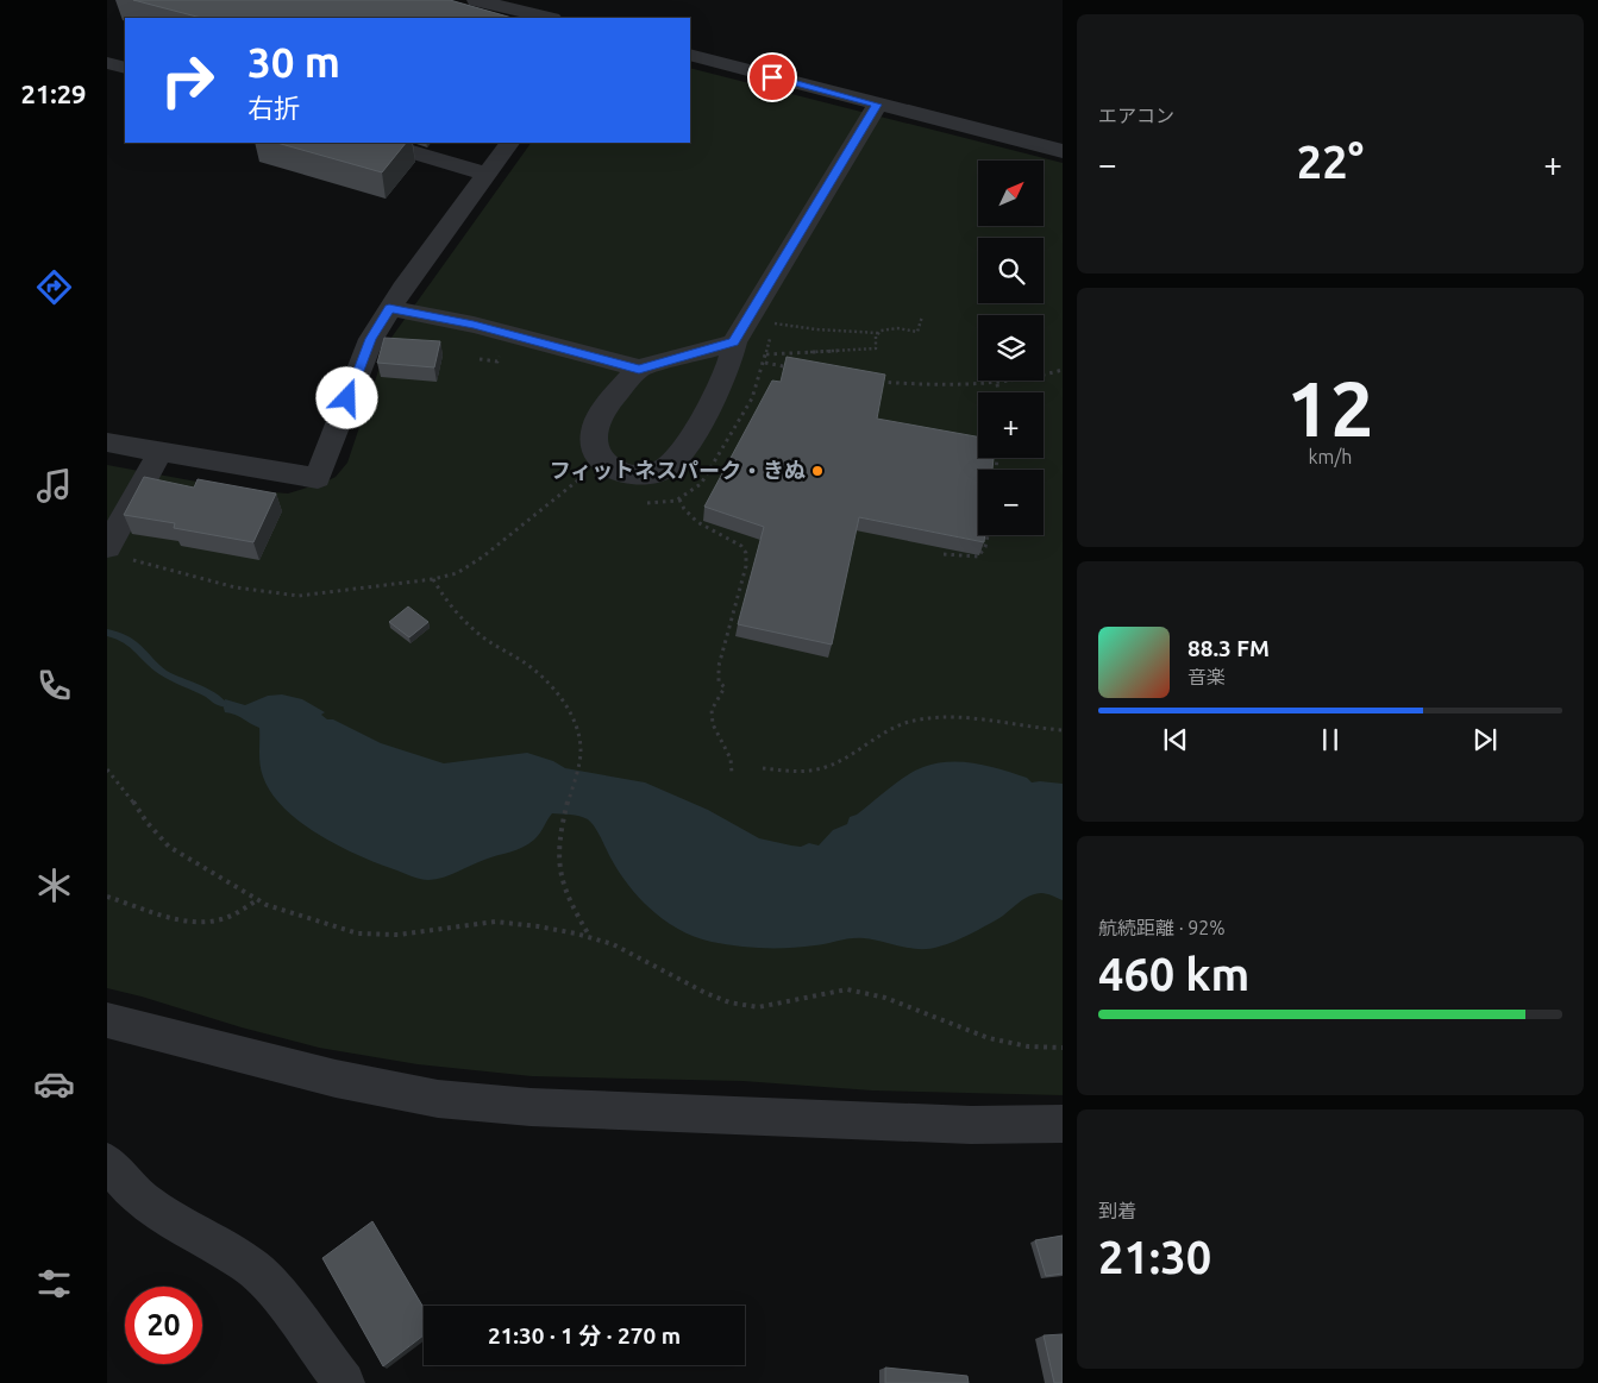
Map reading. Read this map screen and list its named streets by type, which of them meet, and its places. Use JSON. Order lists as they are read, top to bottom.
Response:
{
  "places": ["フィットネスパーク・きぬ"],
  "north": "top right",
  "page": {
    "tabs": "21:29",
    "tile": [
      "エアコン",
      ["12", "km/h"],
      ["航続距離 · 92%", "460 km"],
      ["到着", "21:30"]
    ],
    "turn": ["30 m", "右折"],
    "heat": ["−", "22°", "+"],
    "map_buttons": ["+", "−"],
    "song": ["88.3 FM", "音楽"],
    "limit": "20",
    "trip": "21:30 · 1 分 · 270 m"
  }
}
